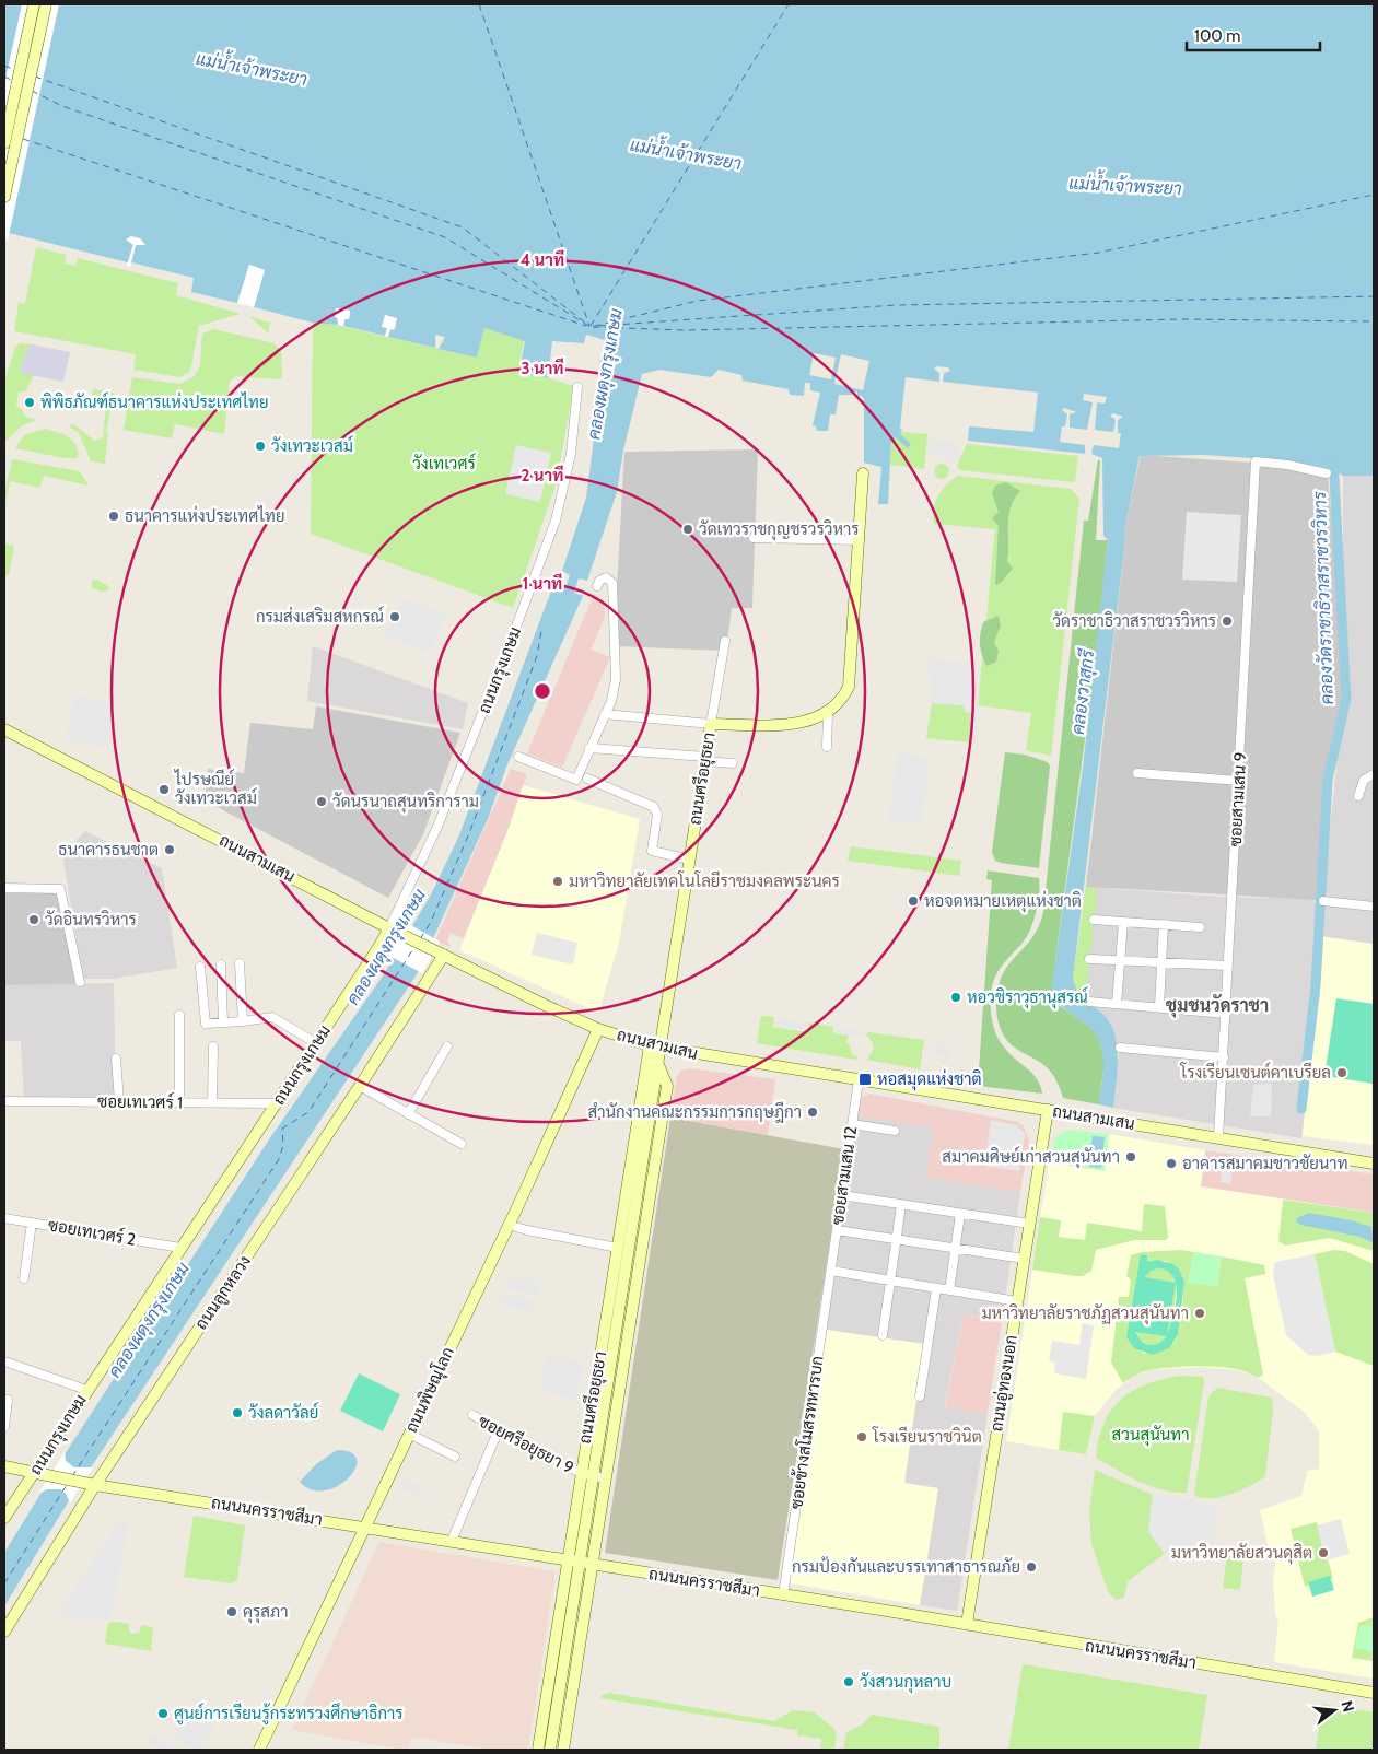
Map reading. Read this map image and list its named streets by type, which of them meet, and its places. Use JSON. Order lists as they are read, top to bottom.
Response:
{
  "streets": {
    "main road": [
      "ถนนกรุงเกษม",
      "ถนนศรีอยุธยา",
      "ถนนสามเสน",
      "ถนนลูกหลวง",
      "ถนนอู่ทองนอก",
      "ถนนพิษณุโลก",
      "ถนนนครราชสีมา"
    ],
    "street": [
      "ซอยสามเสน 9",
      "ซอยเทเวศร์ 1",
      "ซอยสามเสน 12",
      "ซอยเทเวศร์ 2",
      "ซอยข้างสโมสรทหารบก",
      "ซอยศรีอยุธยา 9"
    ]
  },
  "crossings": [
    ["ถนนกรุงเกษม", "ถนนสามเสน"],
    ["ถนนกรุงเกษม", "ซอยเทเวศร์ 1"],
    ["ถนนกรุงเกษม", "ซอยเทเวศร์ 2"],
    ["ถนนกรุงเกษม", "ถนนนครราชสีมา"],
    ["ถนนศรีอยุธยา", "ถนนสามเสน"],
    ["ถนนศรีอยุธยา", "ซอยศรีอยุธยา 9"],
    ["ถนนศรีอยุธยา", "ถนนนครราชสีมา"],
    ["ซอยสามเสน 9", "ถนนสามเสน"],
    ["ถนนสามเสน", "ซอยสามเสน 12"],
    ["ถนนสามเสน", "ถนนลูกหลวง"],
    ["ถนนสามเสน", "ถนนอู่ทองนอก"],
    ["ถนนสามเสน", "ถนนพิษณุโลก"],
    ["ซอยสามเสน 12", "ซอยข้างสโมสรทหารบก"],
    ["ถนนลูกหลวง", "ถนนนครราชสีมา"],
    ["ถนนอู่ทองนอก", "ถนนนครราชสีมา"],
    ["ถนนพิษณุโลก", "ถนนนครราชสีมา"],
    ["ซอยข้างสโมสรทหารบก", "ถนนนครราชสีมา"]
  ],
  "districts": ["ชุมชนวัดราชา"],
  "water": [
    "แม่น้ำเจ้าพระยา",
    "คลองผดุงกรุงเกษม",
    "คลองวัดราชาธิวาสราชวรวิหาร",
    "คลองวาสุกรี"
  ],
  "parks": ["วังเทเวศร์", "สวนสุนันทา"],
  "places": {
    "other": [
      "พิพิธภัณฑ์ธนาคารแห่งประเทศไทย",
      "วังเทวะเวสม์",
      "ธนาคารแห่งประเทศไทย",
      "วัดเทวราชกุญชรวรวิหาร",
      "กรมส่งเสริมสหกรณ์",
      "วัดราชาธิวาสราชวรวิหาร",
      "ไปรษณีย์ วังเทวะเวสม์",
      "วัดนรนาถสุนทริการาม",
      "ธนาคารธนชาต",
      "มหาวิทยาลัยเทคโนโลยีราชมงคลพระนคร",
      "หอจดหมายเหตุแห่งชาติ",
      "วัดอินทรวิหาร",
      "หอวชิราวุธานุสรณ์",
      "โรงเรียนเซนต์คาเบรียล",
      "สำนักงานคณะกรรมการกฤษฎีกา",
      "สมาคมศิษย์เก่าสวนสุนันทา",
      "อาคารสมาคมชาวชัยนาท",
      "มหาวิทยาลัยราชภัฏสวนสุนันทา",
      "วังลดาวัลย์",
      "โรงเรียนราชวินิต",
      "มหาวิทยาลัยสวนดุสิต",
      "กรมป้องกันและบรรเทาสาธารณภัย",
      "คุรุสภา",
      "วังสวนกุหลาบ",
      "ศูนย์การเรียนรู้กระทรวงศึกษาธิการ"
    ],
    "transit": ["หอสมุดแห่งชาติ"]
  },
  "scale_bar": "100 m",
  "north": "right",
  "rings": [
    "4 นาที",
    "3 นาที",
    "2 นาที",
    "1 นาที"
  ]
}
